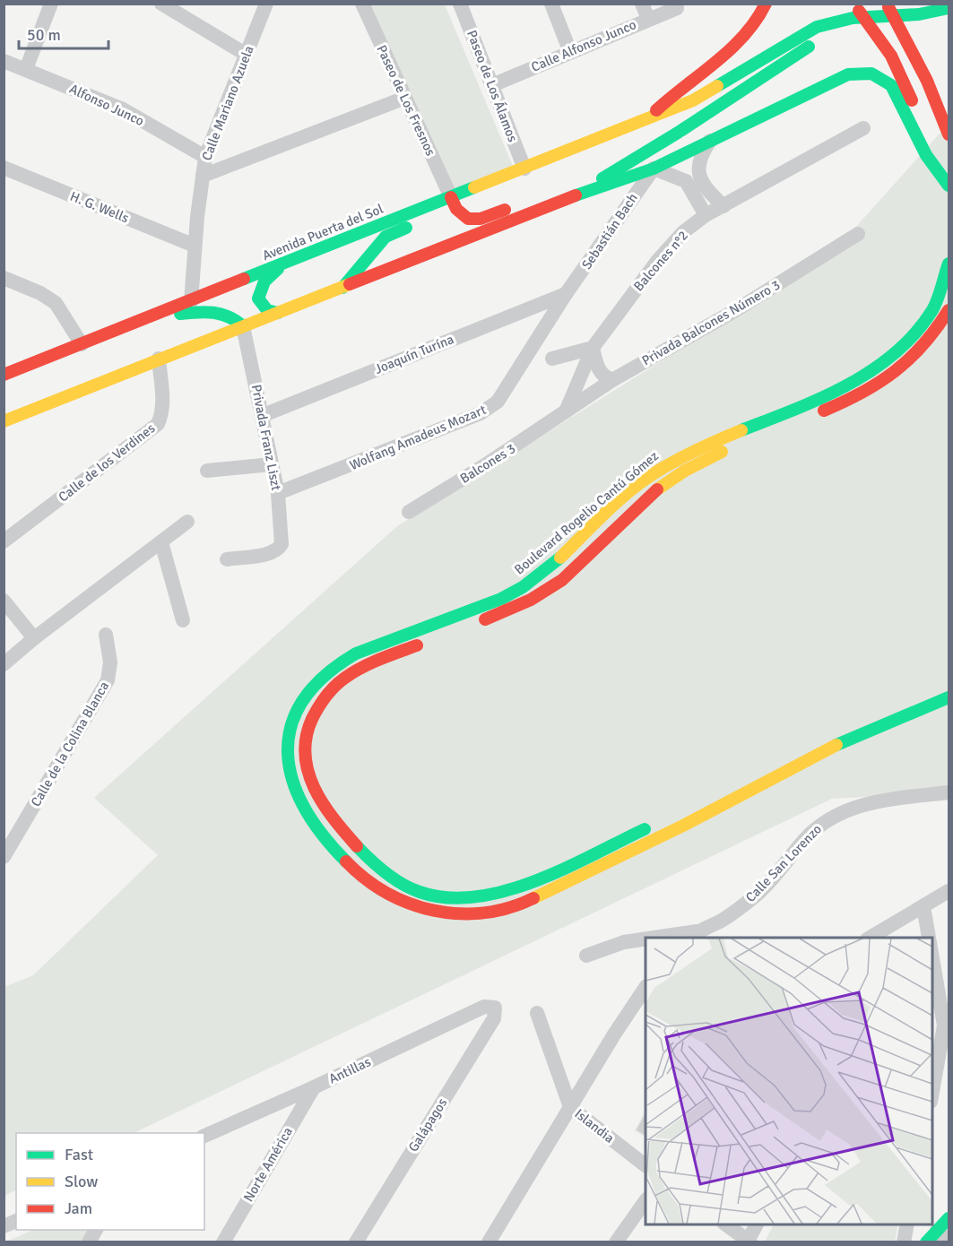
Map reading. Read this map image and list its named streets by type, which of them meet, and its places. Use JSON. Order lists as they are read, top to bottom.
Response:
{
  "streets": {
    "main road": ["Avenida Puerta del Sol", "Boulevard Rogelio Cantú Gómez"],
    "street": [
      "Calle Alfonso Junco",
      "Paseo de Los Álamos",
      "Paseo de Los Fresnos",
      "Calle Mariano Azuela",
      "Alfonso Junco",
      "H. G. Wells",
      "Sebastián Bach",
      "Balcones n°2",
      "Privada Balcones Número 3",
      "Joaquín Turína",
      "Privada Franz Liszt",
      "Wolfang Amadeus Mozart",
      "Calle de los Verdines",
      "Balcones 3",
      "Calle de la Colina Blanca",
      "Calle San Lorenzo",
      "Antillas",
      "Galápagos",
      "Islandia",
      "Norte América"
    ]
  },
  "crossings": [
    ["Calle Alfonso Junco", "Paseo de Los Álamos"],
    ["Paseo de Los Álamos", "Avenida Puerta del Sol"],
    ["Paseo de Los Fresnos", "Avenida Puerta del Sol"],
    ["Calle Mariano Azuela", "Alfonso Junco"],
    ["Calle Mariano Azuela", "H. G. Wells"],
    ["Calle Mariano Azuela", "Avenida Puerta del Sol"],
    ["Sebastián Bach", "Joaquín Turína"],
    ["Sebastián Bach", "Wolfang Amadeus Mozart"],
    ["Balcones n°2", "Privada Balcones Número 3"],
    ["Balcones n°2", "Balcones 3"],
    ["Privada Balcones Número 3", "Balcones 3"],
    ["Joaquín Turína", "Privada Franz Liszt"],
    ["Joaquín Turína", "Wolfang Amadeus Mozart"],
    ["Privada Franz Liszt", "Wolfang Amadeus Mozart"],
    ["Antillas", "Galápagos"],
    ["Antillas", "Norte América"]
  ],
  "legend": ["Fast", "Slow", "Jam"],
  "scale_bar": "50 m"
}
